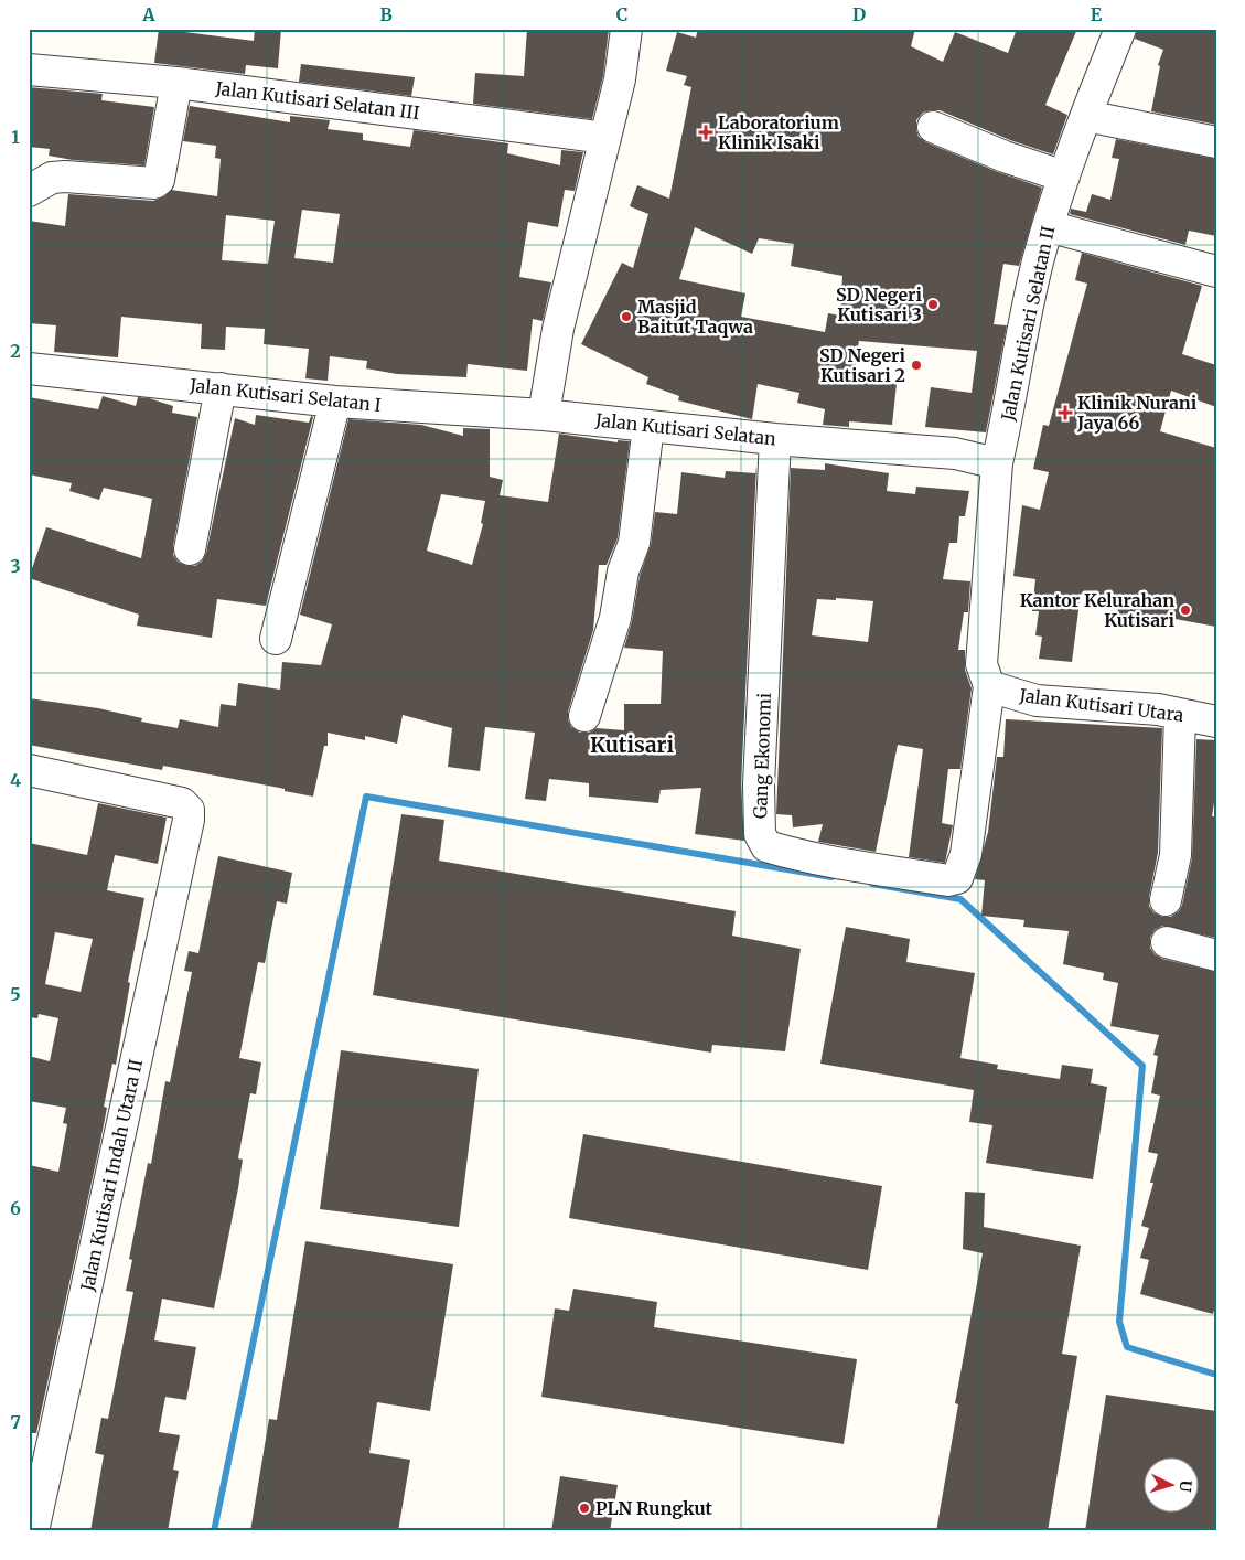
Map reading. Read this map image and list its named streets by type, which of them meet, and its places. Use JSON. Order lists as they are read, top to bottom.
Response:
{
  "streets": {
    "street": [
      "Jalan Kutisari Selatan III",
      "Jalan Kutisari Selatan II",
      "Jalan Kutisari Selatan I",
      "Jalan Kutisari Selatan",
      "Jalan Kutisari Utara",
      "Gang Ekonomi",
      "Jalan Kutisari Indah Utara II"
    ]
  },
  "crossings": [
    ["Jalan Kutisari Selatan II", "Jalan Kutisari Selatan"],
    ["Jalan Kutisari Selatan I", "Jalan Kutisari Selatan"],
    ["Jalan Kutisari Selatan", "Gang Ekonomi"],
    ["Jalan Kutisari Utara", "Gang Ekonomi"]
  ],
  "districts": ["Kutisari"],
  "places": {
    "health": ["Laboratorium Klinik Isaki", "Klinik Nurani Jaya 66"],
    "other": [
      "SD Negeri Kutisari 3",
      "Masjid Baitut Taqwa",
      "SD Negeri Kutisari 2",
      "Kantor Kelurahan Kutisari",
      "PLN Rungkut"
    ]
  },
  "north": "right",
  "grid": {
    "columns": [
      "A",
      "B",
      "C",
      "D",
      "E"
    ],
    "rows": [
      "1",
      "2",
      "3",
      "4",
      "5",
      "6",
      "7"
    ]
  }
}
